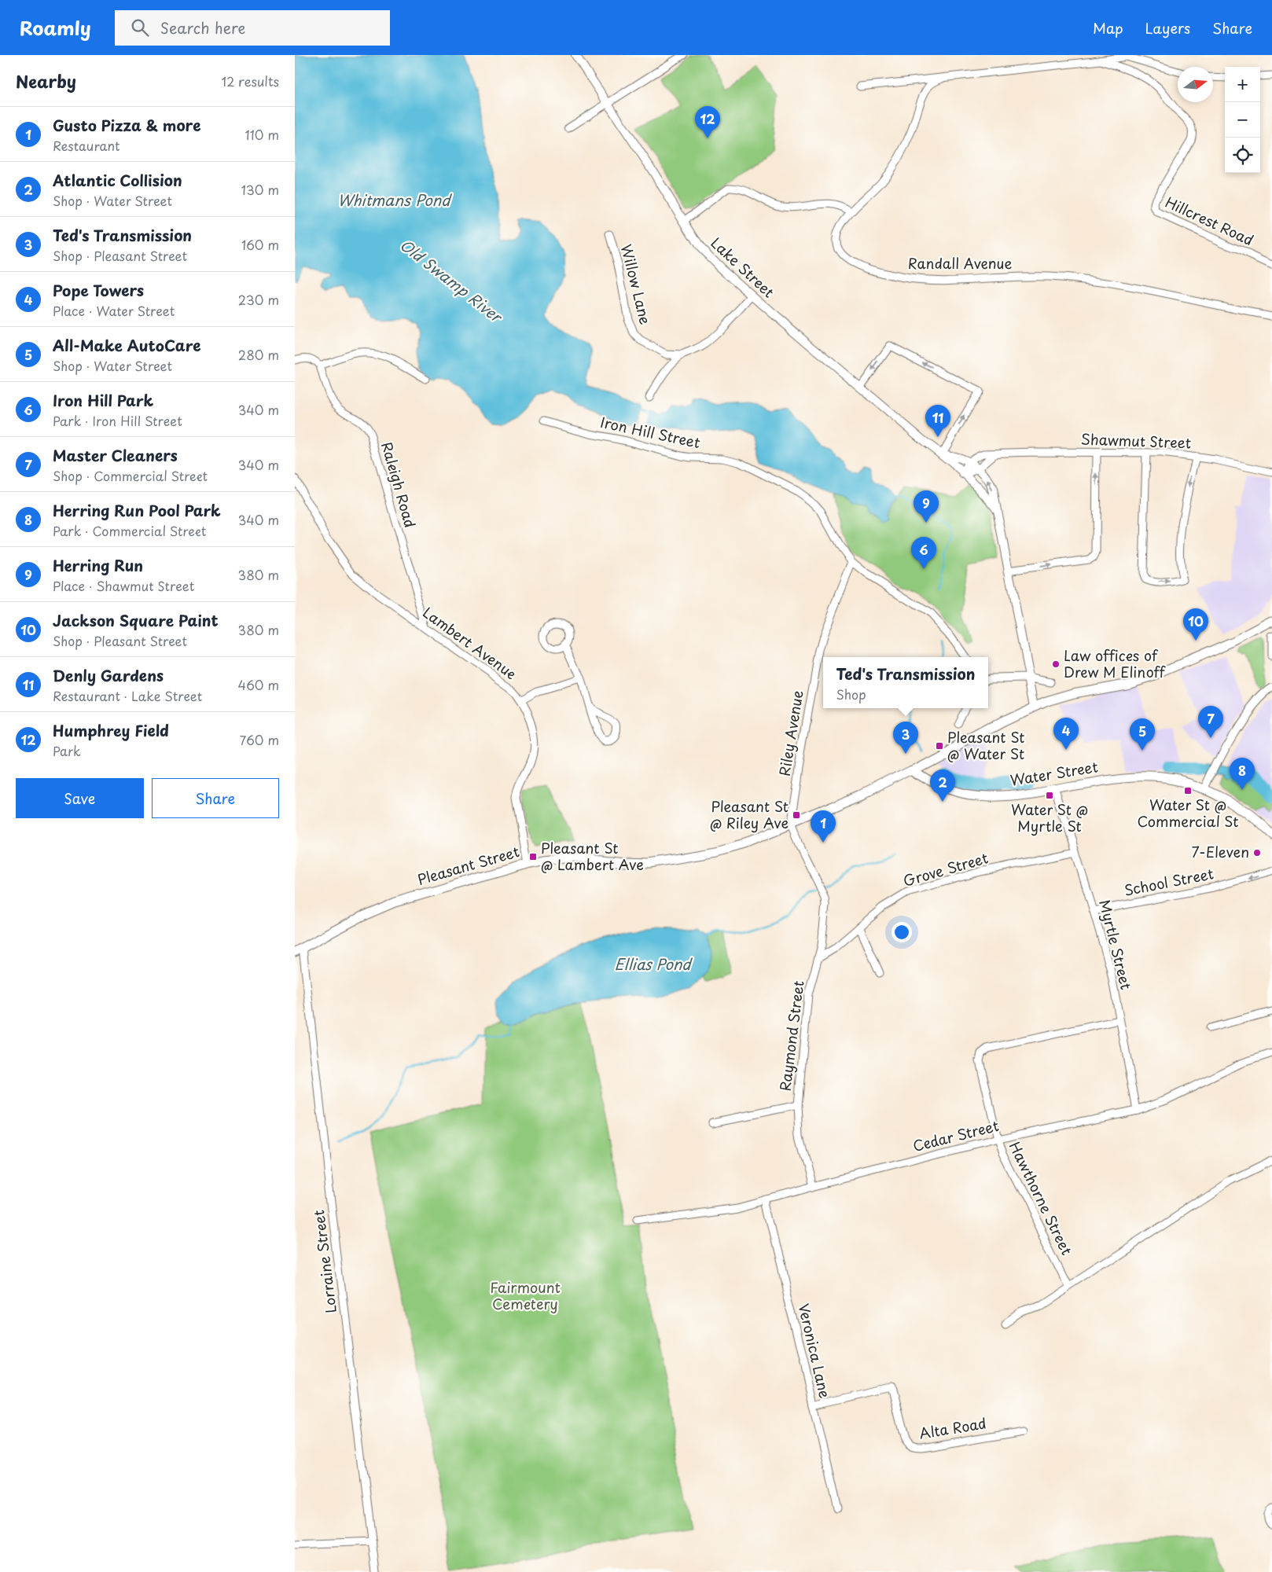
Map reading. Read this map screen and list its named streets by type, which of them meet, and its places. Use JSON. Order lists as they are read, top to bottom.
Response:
{
  "streets": {
    "main road": ["Water Street", "Pleasant Street"],
    "street": [
      "Hillcrest Road",
      "Randall Avenue",
      "Lake Street",
      "Willow Lane",
      "Iron Hill Street",
      "Shawmut Street",
      "Raleigh Road",
      "Lambert Avenue",
      "Riley Avenue",
      "Grove Street",
      "School Street",
      "Myrtle Street",
      "Raymond Street",
      "Cedar Street",
      "Hawthorne Street",
      "Lorraine Street",
      "Veronica Lane",
      "Alta Road"
    ]
  },
  "crossings": [
    ["Lake Street", "Shawmut Street"],
    ["Iron Hill Street", "Riley Avenue"],
    ["Raleigh Road", "Lambert Avenue"],
    ["Lambert Avenue", "Pleasant Street"],
    ["Riley Avenue", "Pleasant Street"],
    ["Riley Avenue", "Raymond Street"],
    ["Water Street", "Pleasant Street"],
    ["Water Street", "Myrtle Street"],
    ["Pleasant Street", "Raymond Street"],
    ["Pleasant Street", "Lorraine Street"],
    ["Grove Street", "Myrtle Street"],
    ["Grove Street", "Raymond Street"],
    ["School Street", "Myrtle Street"],
    ["Myrtle Street", "Cedar Street"],
    ["Myrtle Street", "Hawthorne Street"],
    ["Raymond Street", "Cedar Street"],
    ["Cedar Street", "Hawthorne Street"],
    ["Cedar Street", "Veronica Lane"],
    ["Veronica Lane", "Alta Road"]
  ],
  "one_way": ["School Street"],
  "water": ["Whitmans Pond", "Old Swamp River", "Ellias Pond"],
  "parks": ["Fairmount Cemetery"],
  "places": {
    "other": ["Law offices of Drew M Elinoff", "7-Eleven"],
    "transit": [
      "Pleasant St @ Water St",
      "Water St @ Commercial St",
      "Water St @ Myrtle St",
      "Pleasant St @ Riley Ave",
      "Pleasant St @ Lambert Ave"
    ]
  },
  "north": "right",
  "page": {
    "header": "Roamly",
    "search": "Search here",
    "nav": ["Map", "Layers", "Share"],
    "heading": ["Nearby", "12 results"],
    "map_buttons": ["+", "−"],
    "list": [
      {
        "mark": "1",
        "name": "Gusto Pizza & more",
        "note": "Restaurant",
        "value": "110 m"
      },
      {
        "mark": "2",
        "name": "Atlantic Collision",
        "note": "Shop · Water Street",
        "value": "130 m"
      },
      {
        "mark": "3",
        "name": "Ted's Transmission",
        "note": "Shop · Pleasant Street",
        "value": "160 m"
      },
      {
        "mark": "4",
        "name": "Pope Towers",
        "note": "Place · Water Street",
        "value": "230 m"
      },
      {
        "mark": "5",
        "name": "All-Make AutoCare",
        "note": "Shop · Water Street",
        "value": "280 m"
      },
      {
        "mark": "6",
        "name": "Iron Hill Park",
        "note": "Park · Iron Hill Street",
        "value": "340 m"
      },
      {
        "mark": "7",
        "name": "Master Cleaners",
        "note": "Shop · Commercial Street",
        "value": "340 m"
      },
      {
        "mark": "8",
        "name": "Herring Run Pool Park",
        "note": "Park · Commercial Street",
        "value": "340 m"
      },
      {
        "mark": "9",
        "name": "Herring Run",
        "note": "Place · Shawmut Street",
        "value": "380 m"
      },
      {
        "mark": "10",
        "name": "Jackson Square Paint",
        "note": "Shop · Pleasant Street",
        "value": "380 m"
      },
      {
        "mark": "11",
        "name": "Denly Gardens",
        "note": "Restaurant · Lake Street",
        "value": "460 m"
      },
      {
        "mark": "12",
        "name": "Humphrey Field",
        "note": "Park",
        "value": "760 m"
      }
    ],
    "pins": [
      "12",
      "11",
      "9",
      "6",
      "10",
      "7",
      "4",
      "5",
      "3",
      "8",
      "2",
      "1"
    ],
    "popup": ["Ted's Transmission", "Shop"],
    "buttons": ["Save", "Share"]
  }
}
